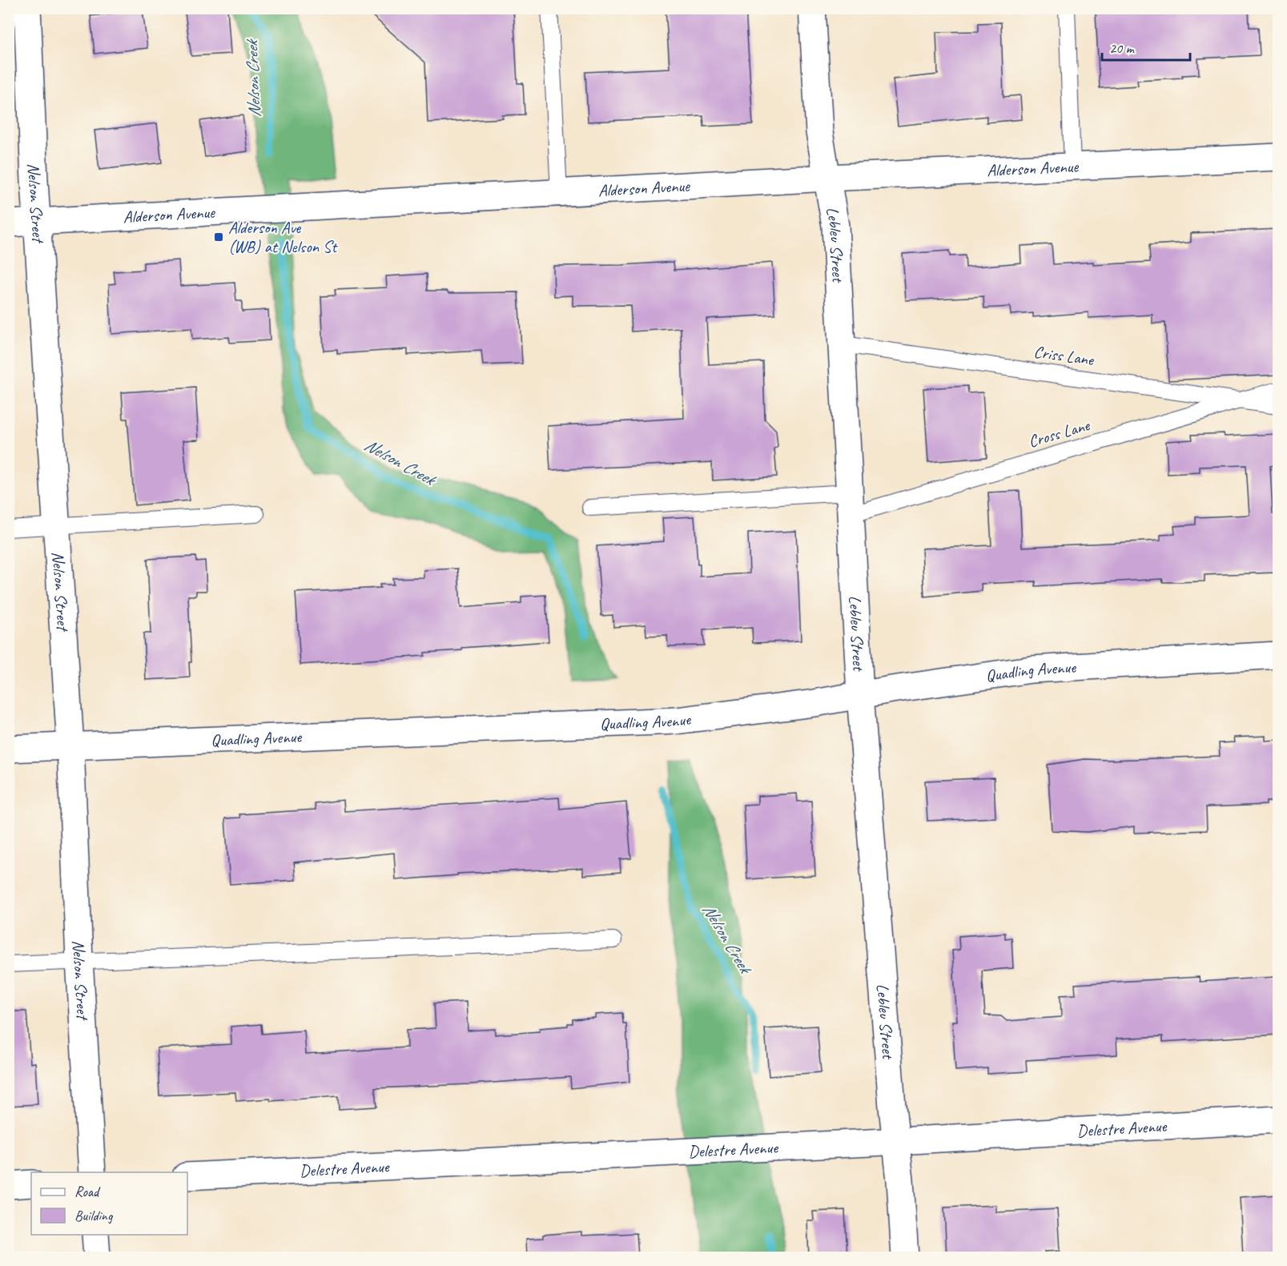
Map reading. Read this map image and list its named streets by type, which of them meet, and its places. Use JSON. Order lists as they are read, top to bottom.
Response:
{
  "streets": {
    "street": [
      "Alderson Avenue",
      "Nelson Street",
      "Lebleu Street",
      "Quadling Avenue",
      "Delestre Avenue"
    ],
    "lane": ["Criss Lane", "Cross Lane"]
  },
  "crossings": [
    ["Alderson Avenue", "Nelson Street"],
    ["Alderson Avenue", "Lebleu Street"],
    ["Nelson Street", "Quadling Avenue"],
    ["Lebleu Street", "Criss Lane"],
    ["Lebleu Street", "Cross Lane"],
    ["Lebleu Street", "Quadling Avenue"],
    ["Lebleu Street", "Delestre Avenue"],
    ["Criss Lane", "Cross Lane"]
  ],
  "water": ["Nelson Creek"],
  "places": {
    "transit": ["Alderson Ave (WB) at Nelson St"]
  },
  "legend": ["Road", "Building"],
  "scale_bar": "20 m"
}
